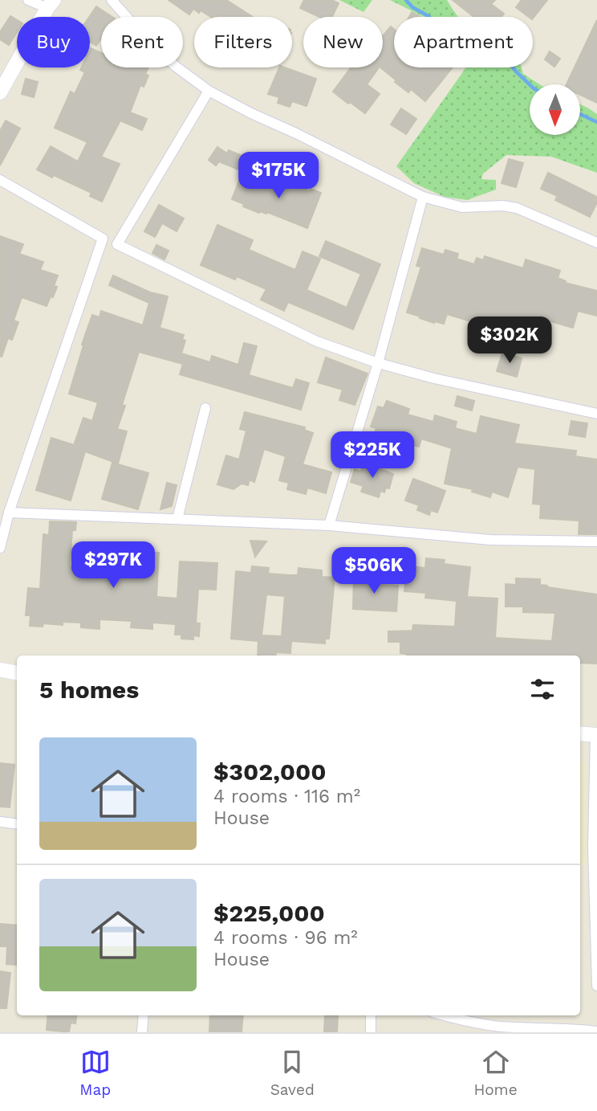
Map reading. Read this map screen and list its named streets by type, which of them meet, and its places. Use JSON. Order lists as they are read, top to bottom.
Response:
{
  "north": "bottom",
  "page": {
    "chip": [
      "Buy",
      "Rent",
      "Filters",
      "New",
      "Apartment"
    ],
    "price": [
      "$175K",
      "$302K",
      "$225K",
      "$297K",
      "$506K"
    ],
    "heading": "5 homes",
    "list": [
      {
        "name": "$302,000",
        "note": "4 rooms · 116 m² · House"
      },
      {
        "name": "$225,000",
        "note": "4 rooms · 96 m² · House"
      }
    ],
    "tabs": ["Map", "Saved", "Home"]
  }
}
